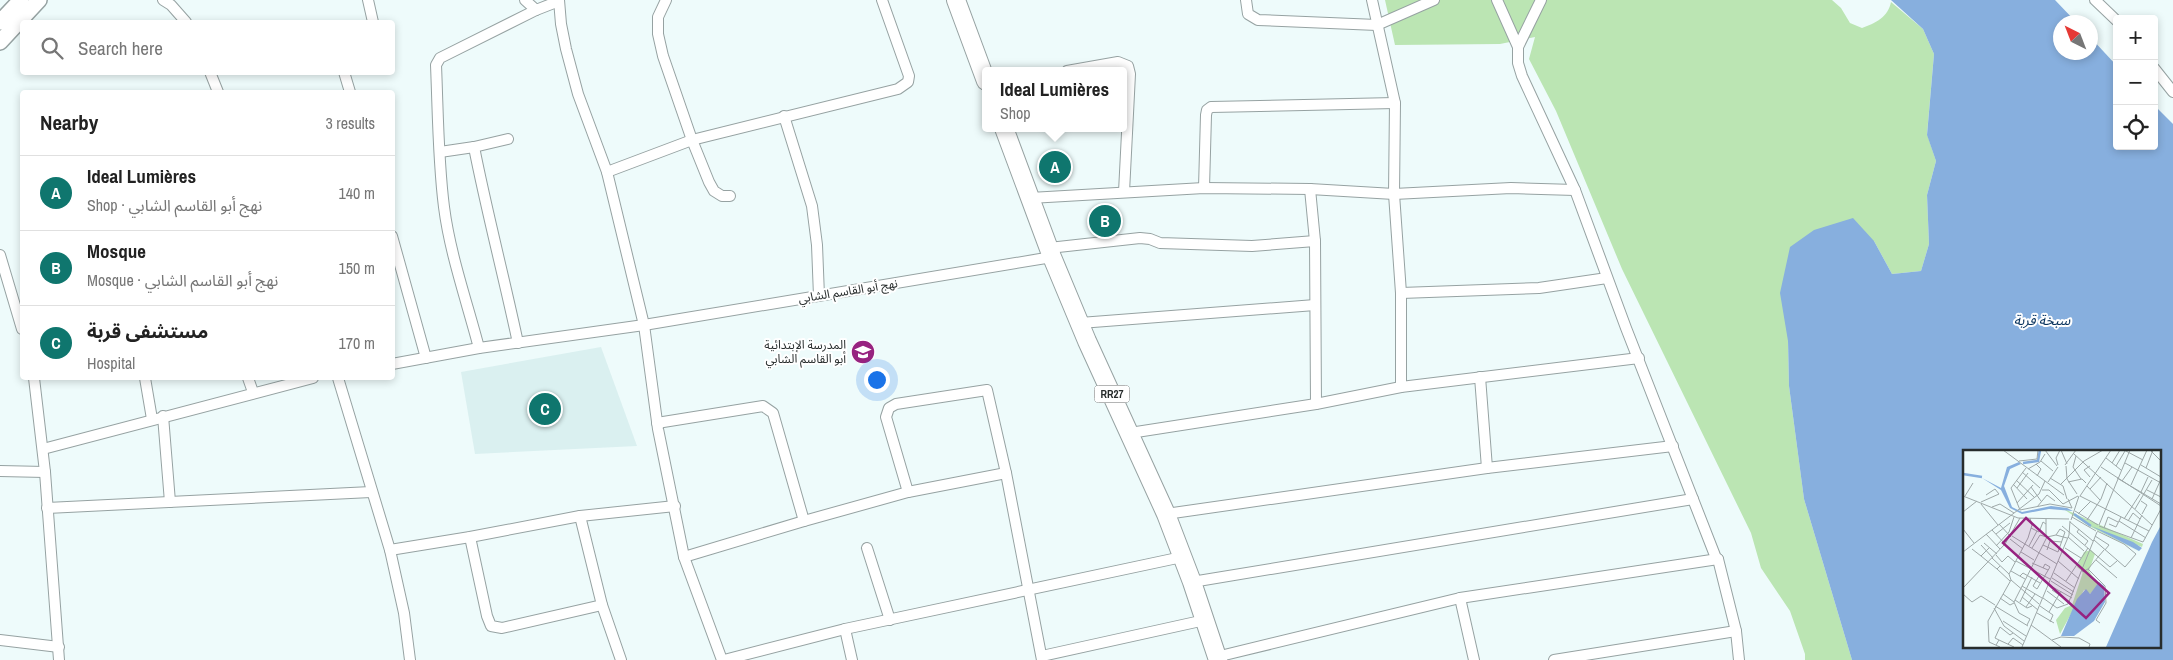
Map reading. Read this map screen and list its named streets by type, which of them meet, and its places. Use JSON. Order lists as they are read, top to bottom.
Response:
{
  "streets": {
    "highway": ["RR27"],
    "street": ["نهج أبو القاسم الشابي"]
  },
  "crossings": [
    ["نهج أبو القاسم الشابي", "RR27"]
  ],
  "water": ["سبخة قربة"],
  "places": {
    "school or university": ["المدرسة الإبتدائية أبو القاسم الشابي"]
  },
  "north": "top left",
  "page": {
    "map_buttons": ["+", "−"],
    "search": "Search here",
    "popup": ["Ideal Lumières", "Shop"],
    "heading": ["Nearby", "3 results"],
    "pins": ["A", "B", "C"],
    "list": [
      {
        "mark": "A",
        "name": "Ideal Lumières",
        "note": "Shop · نهج أبو القاسم الشابي",
        "value": "140 m"
      },
      {
        "mark": "B",
        "name": "Mosque",
        "note": "Mosque · نهج أبو القاسم الشابي",
        "value": "150 m"
      },
      {
        "mark": "C",
        "name": "مستشفى قربة",
        "note": "Hospital",
        "value": "170 m"
      }
    ]
  }
}
